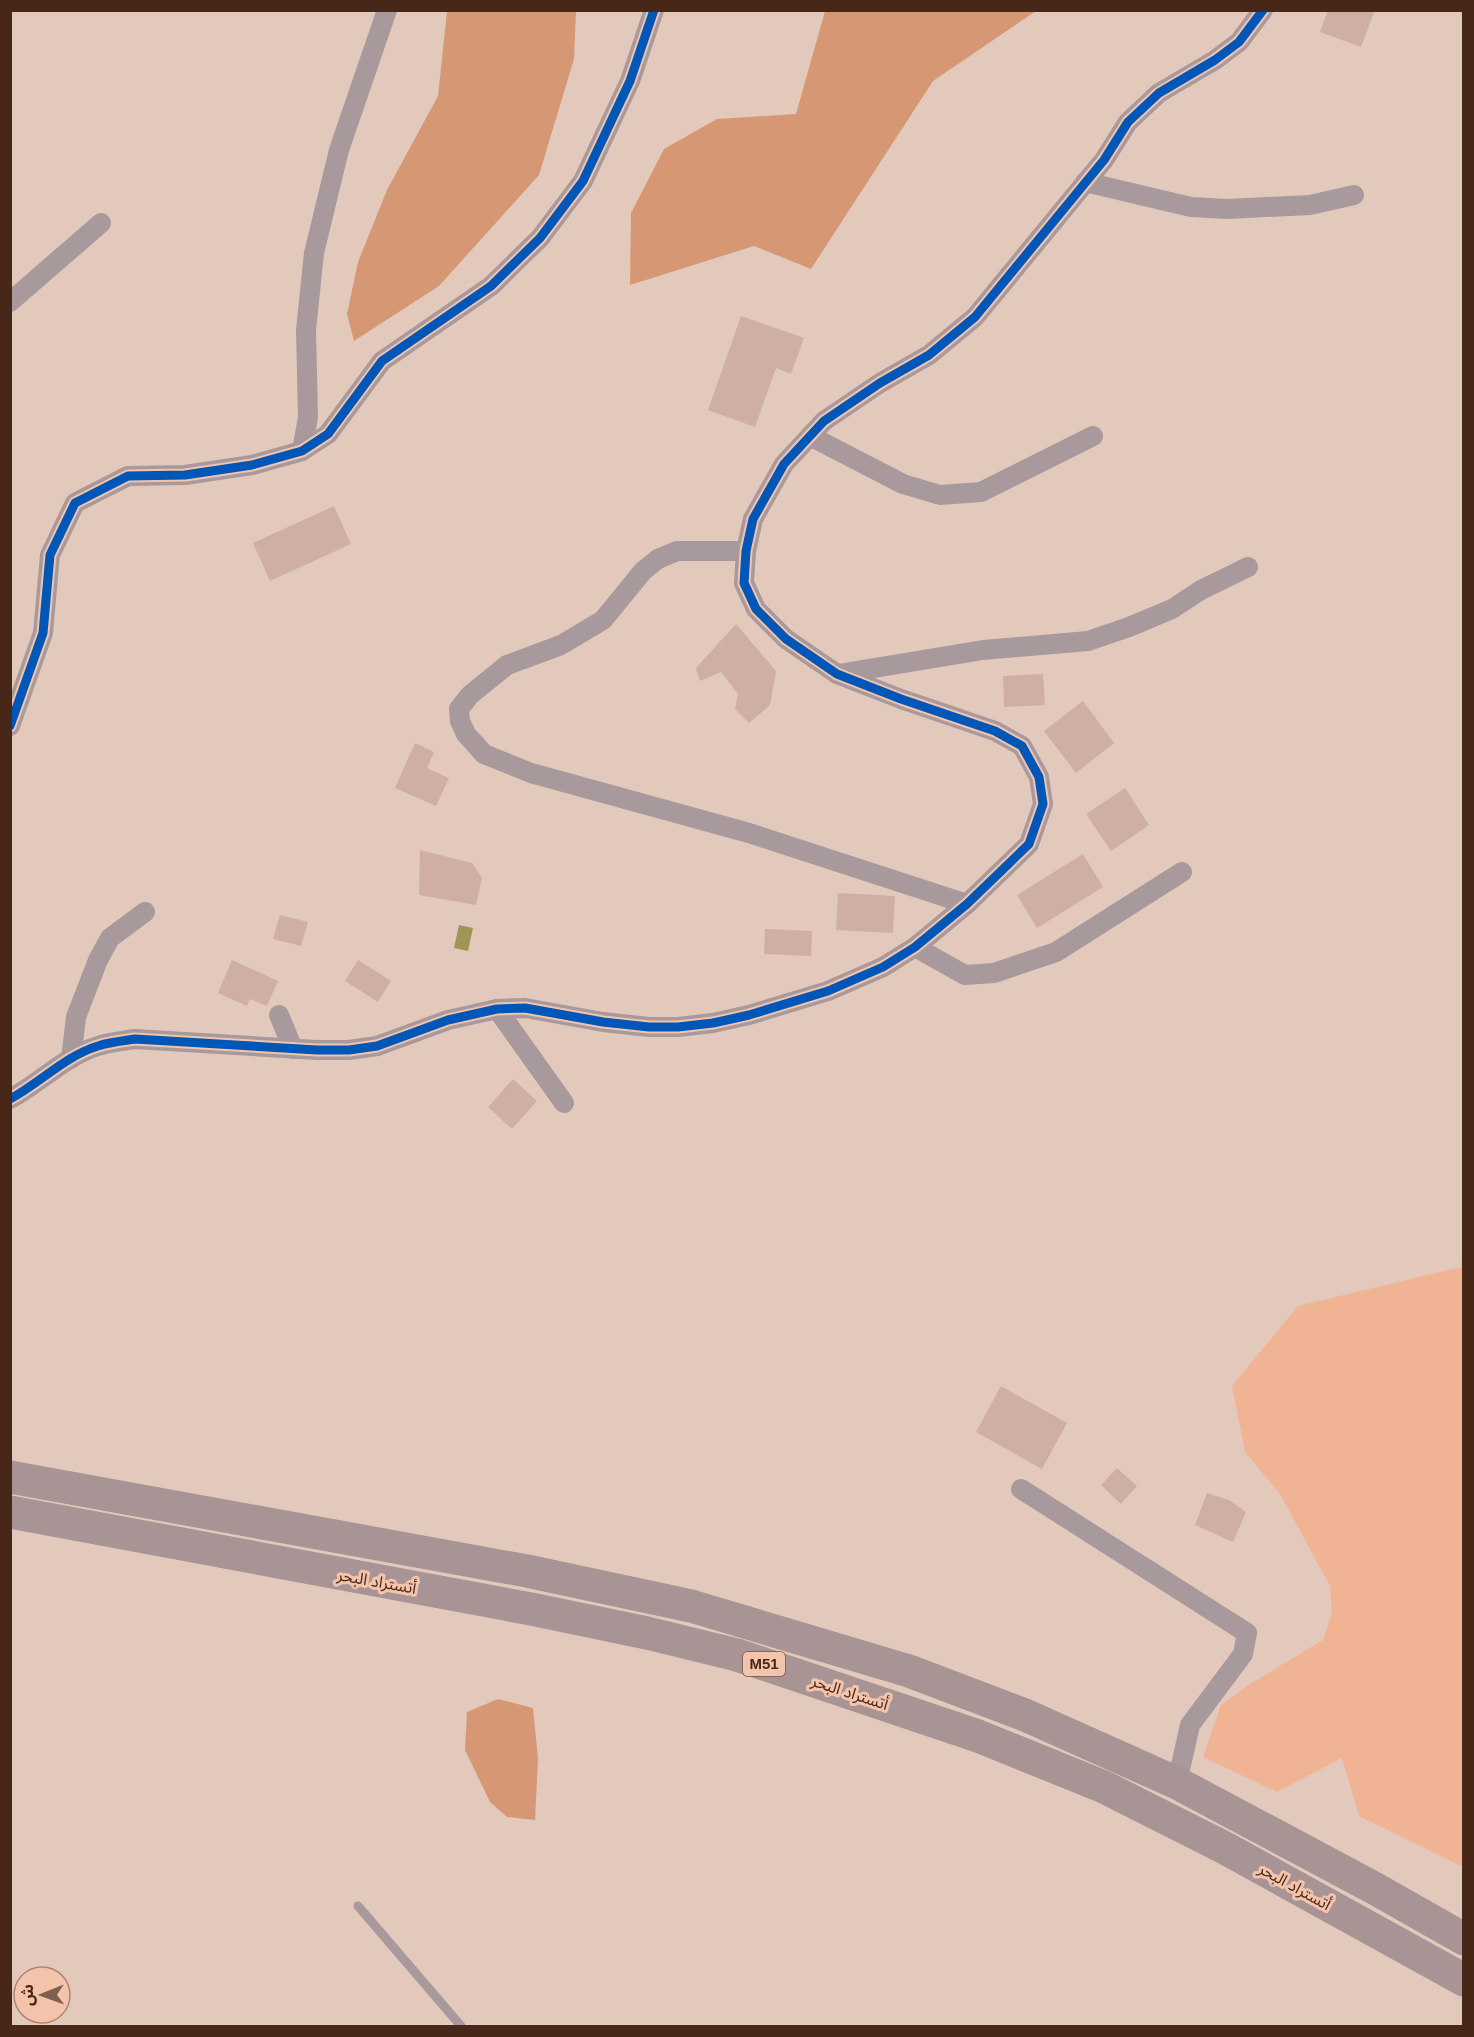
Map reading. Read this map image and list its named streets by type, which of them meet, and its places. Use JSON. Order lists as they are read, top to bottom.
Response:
{
  "streets": {
    "highway": ["أتستراد البحر", "M51"]
  },
  "north": "left"
}
